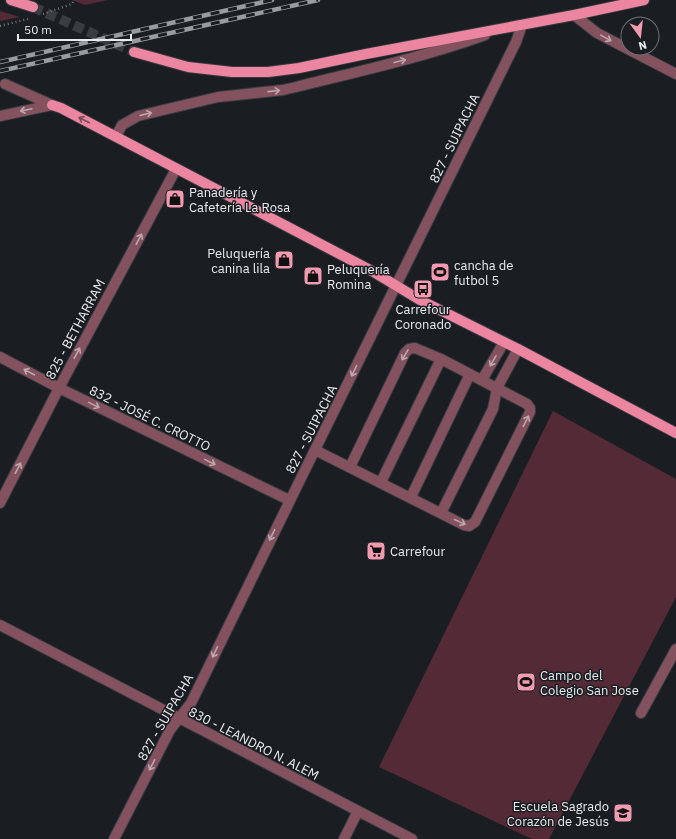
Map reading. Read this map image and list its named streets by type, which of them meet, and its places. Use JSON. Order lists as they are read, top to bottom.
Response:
{
  "streets": {
    "street": [
      "827 - SUIPACHA",
      "825 - BETHARRAM",
      "832 - JOSÉ C. CROTTO",
      "830 - LEANDRO N. ALEM"
    ]
  },
  "crossings": [
    ["827 - SUIPACHA", "832 - JOSÉ C. CROTTO"],
    ["827 - SUIPACHA", "830 - LEANDRO N. ALEM"],
    ["825 - BETHARRAM", "832 - JOSÉ C. CROTTO"]
  ],
  "one_way": ["827 - SUIPACHA", "825 - BETHARRAM"],
  "places": {
    "shop": ["Panadería y Cafetería La Rosa", "Peluquería canina lila", "Peluquería Romina"],
    "sports": ["cancha de futbol 5", "Campo del Colegio San Jose"],
    "bus stop": ["Carrefour Coronado"],
    "supermarket": ["Carrefour"],
    "school or university": ["Escuela Sagrado Corazón de Jesús"]
  },
  "scale_bar": "50 m",
  "north": "bottom"
}
